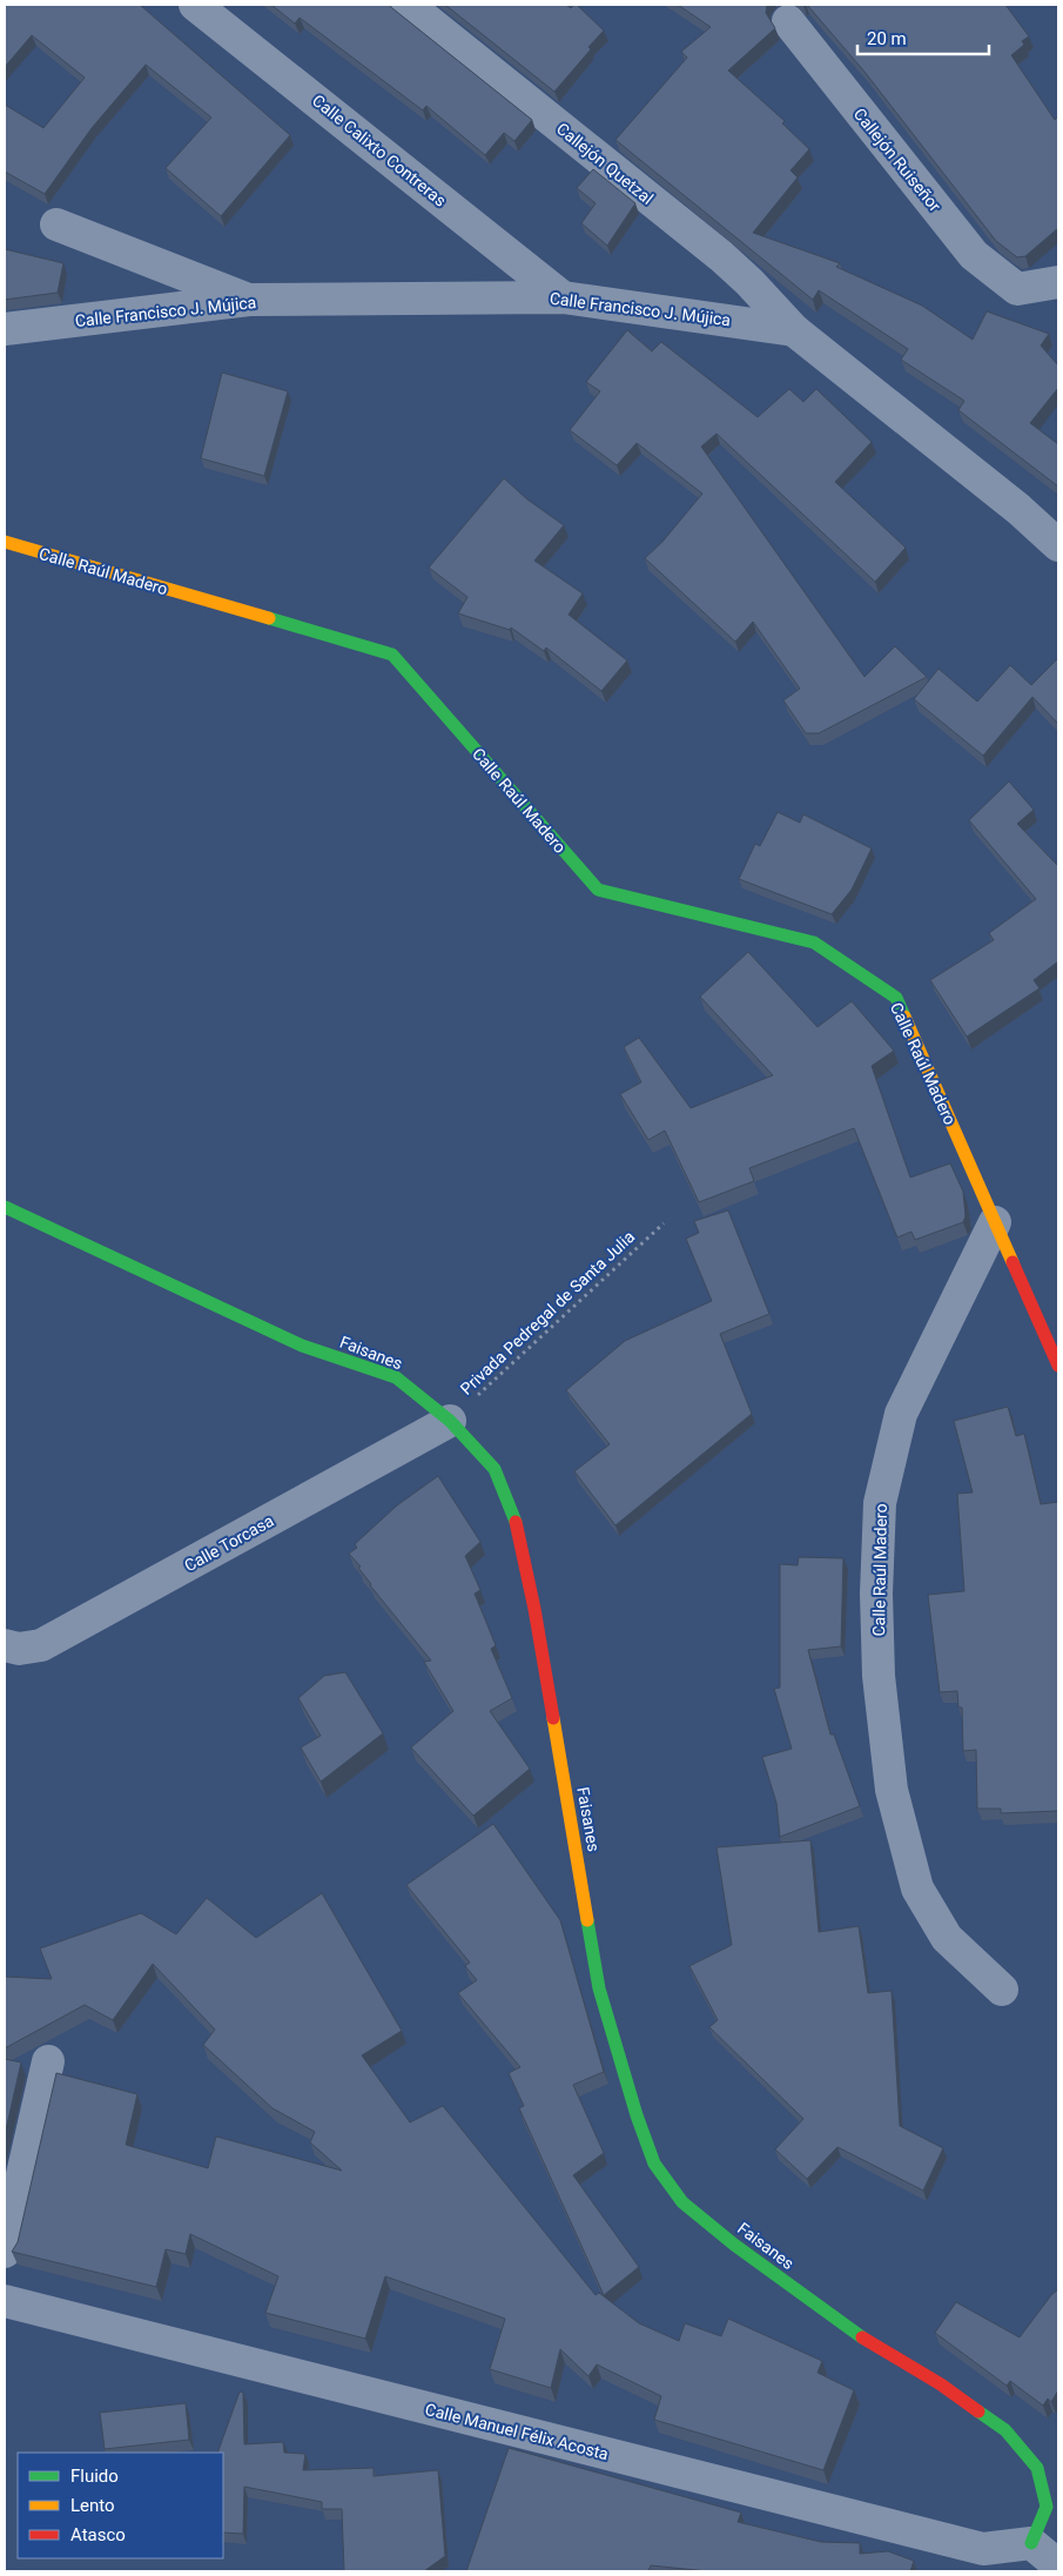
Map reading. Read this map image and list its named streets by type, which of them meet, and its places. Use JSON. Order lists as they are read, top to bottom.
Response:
{
  "streets": {
    "street": [
      "Calle Calixto Contreras",
      "Callejón Ruiseñor",
      "Callejón Quetzal",
      "Calle Francisco J. Mújica",
      "Calle Raúl Madero",
      "Faisanes",
      "Calle Torcasa",
      "Calle Manuel Félix Acosta"
    ],
    "path": ["Privada Pedregal de Santa Julia"]
  },
  "crossings": [
    ["Calle Calixto Contreras", "Calle Francisco J. Mújica"],
    ["Callejón Quetzal", "Calle Francisco J. Mújica"],
    ["Privada Pedregal de Santa Julia", "Faisanes"],
    ["Privada Pedregal de Santa Julia", "Calle Torcasa"],
    ["Faisanes", "Calle Torcasa"],
    ["Faisanes", "Calle Manuel Félix Acosta"]
  ],
  "legend": ["Fluido", "Lento", "Atasco"],
  "scale_bar": "20 m"
}
